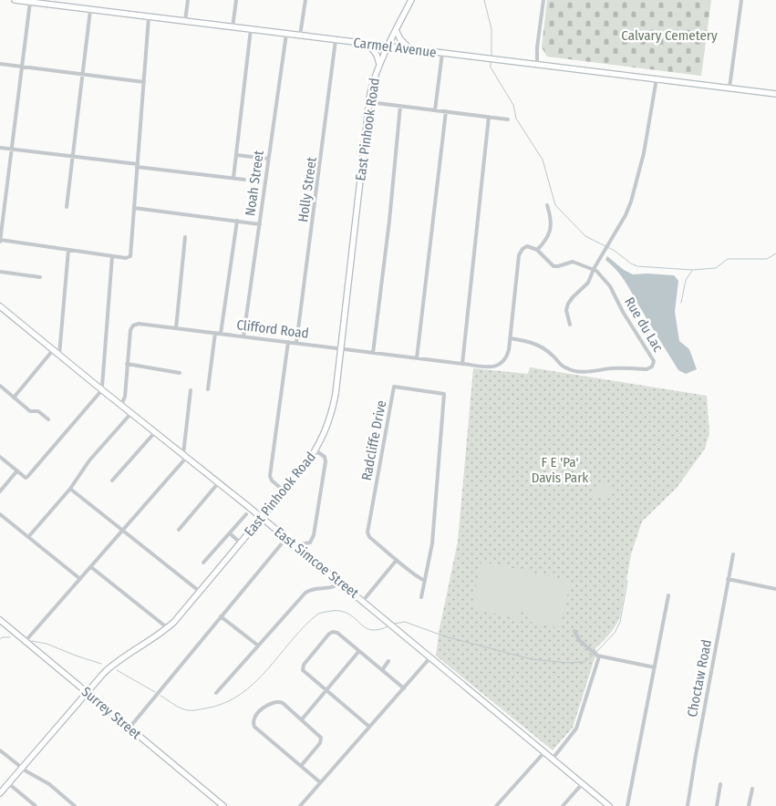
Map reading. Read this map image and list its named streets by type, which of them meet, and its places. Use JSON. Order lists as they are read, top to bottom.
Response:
{
  "streets": {
    "main road": [
      "Carmel Avenue",
      "East Pinhook Road",
      "East Simcoe Street",
      "Surrey Street"
    ],
    "street": [
      "Noah Street",
      "Holly Street",
      "Rue du Lac",
      "Clifford Road",
      "Radcliffe Drive",
      "Choctaw Road"
    ]
  },
  "crossings": [
    ["Carmel Avenue", "East Pinhook Road"],
    ["Carmel Avenue", "Noah Street"],
    ["Carmel Avenue", "Holly Street"],
    ["East Pinhook Road", "Clifford Road"],
    ["East Pinhook Road", "East Simcoe Street"],
    ["East Pinhook Road", "Surrey Street"],
    ["Noah Street", "Clifford Road"],
    ["Holly Street", "Clifford Road"],
    ["Rue du Lac", "Clifford Road"],
    ["Clifford Road", "East Simcoe Street"]
  ],
  "parks": ["Calvary Cemetery", "F E 'Pa' Davis Park"]
}
